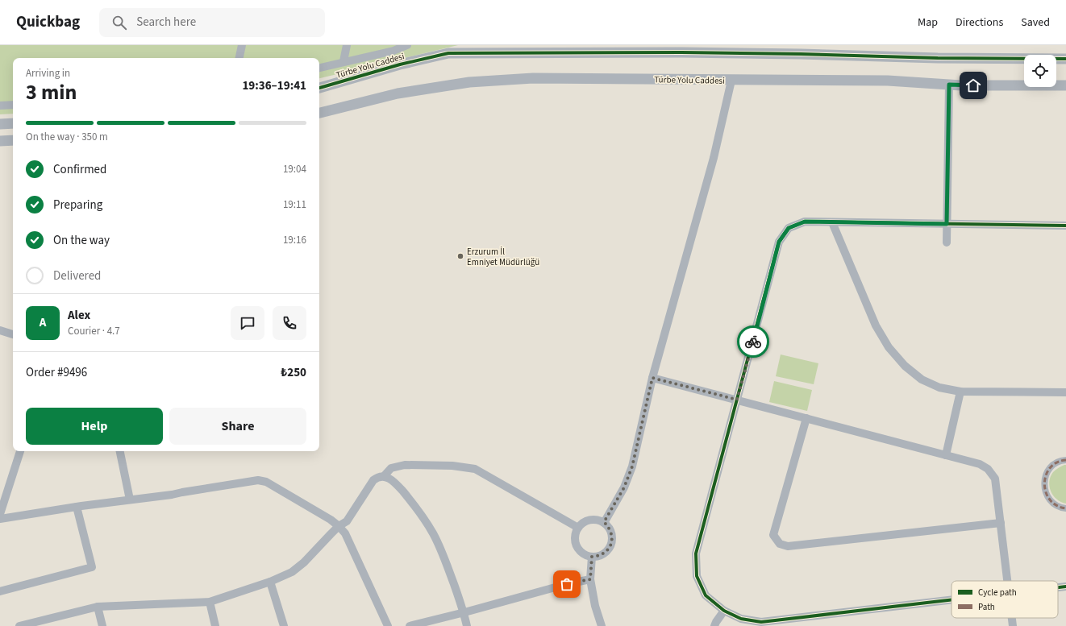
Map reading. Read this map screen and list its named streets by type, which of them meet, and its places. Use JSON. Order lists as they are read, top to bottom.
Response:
{
  "streets": {
    "street": ["Türbe Yolu Caddesi"]
  },
  "places": ["Erzurum İl Emniyet Müdürlüğü"],
  "legend": ["Cycle path", "Path"],
  "page": {
    "header": "Quickbag",
    "search": "Search here",
    "nav": ["Map", "Directions", "Saved"],
    "heading": ["3 min", "Arriving in", "19:36–19:41"],
    "panel": [
      "Alex",
      "Courier · 4.7",
      "Order #9496",
      "₺250"
    ],
    "bar": "On the way · 350 m",
    "list": [
      ["Confirmed", "19:04"],
      ["Preparing", "19:11"],
      ["On the way", "19:16"],
      "Delivered"
    ],
    "round": "A",
    "buttons": ["Help", "Share"]
  }
}
